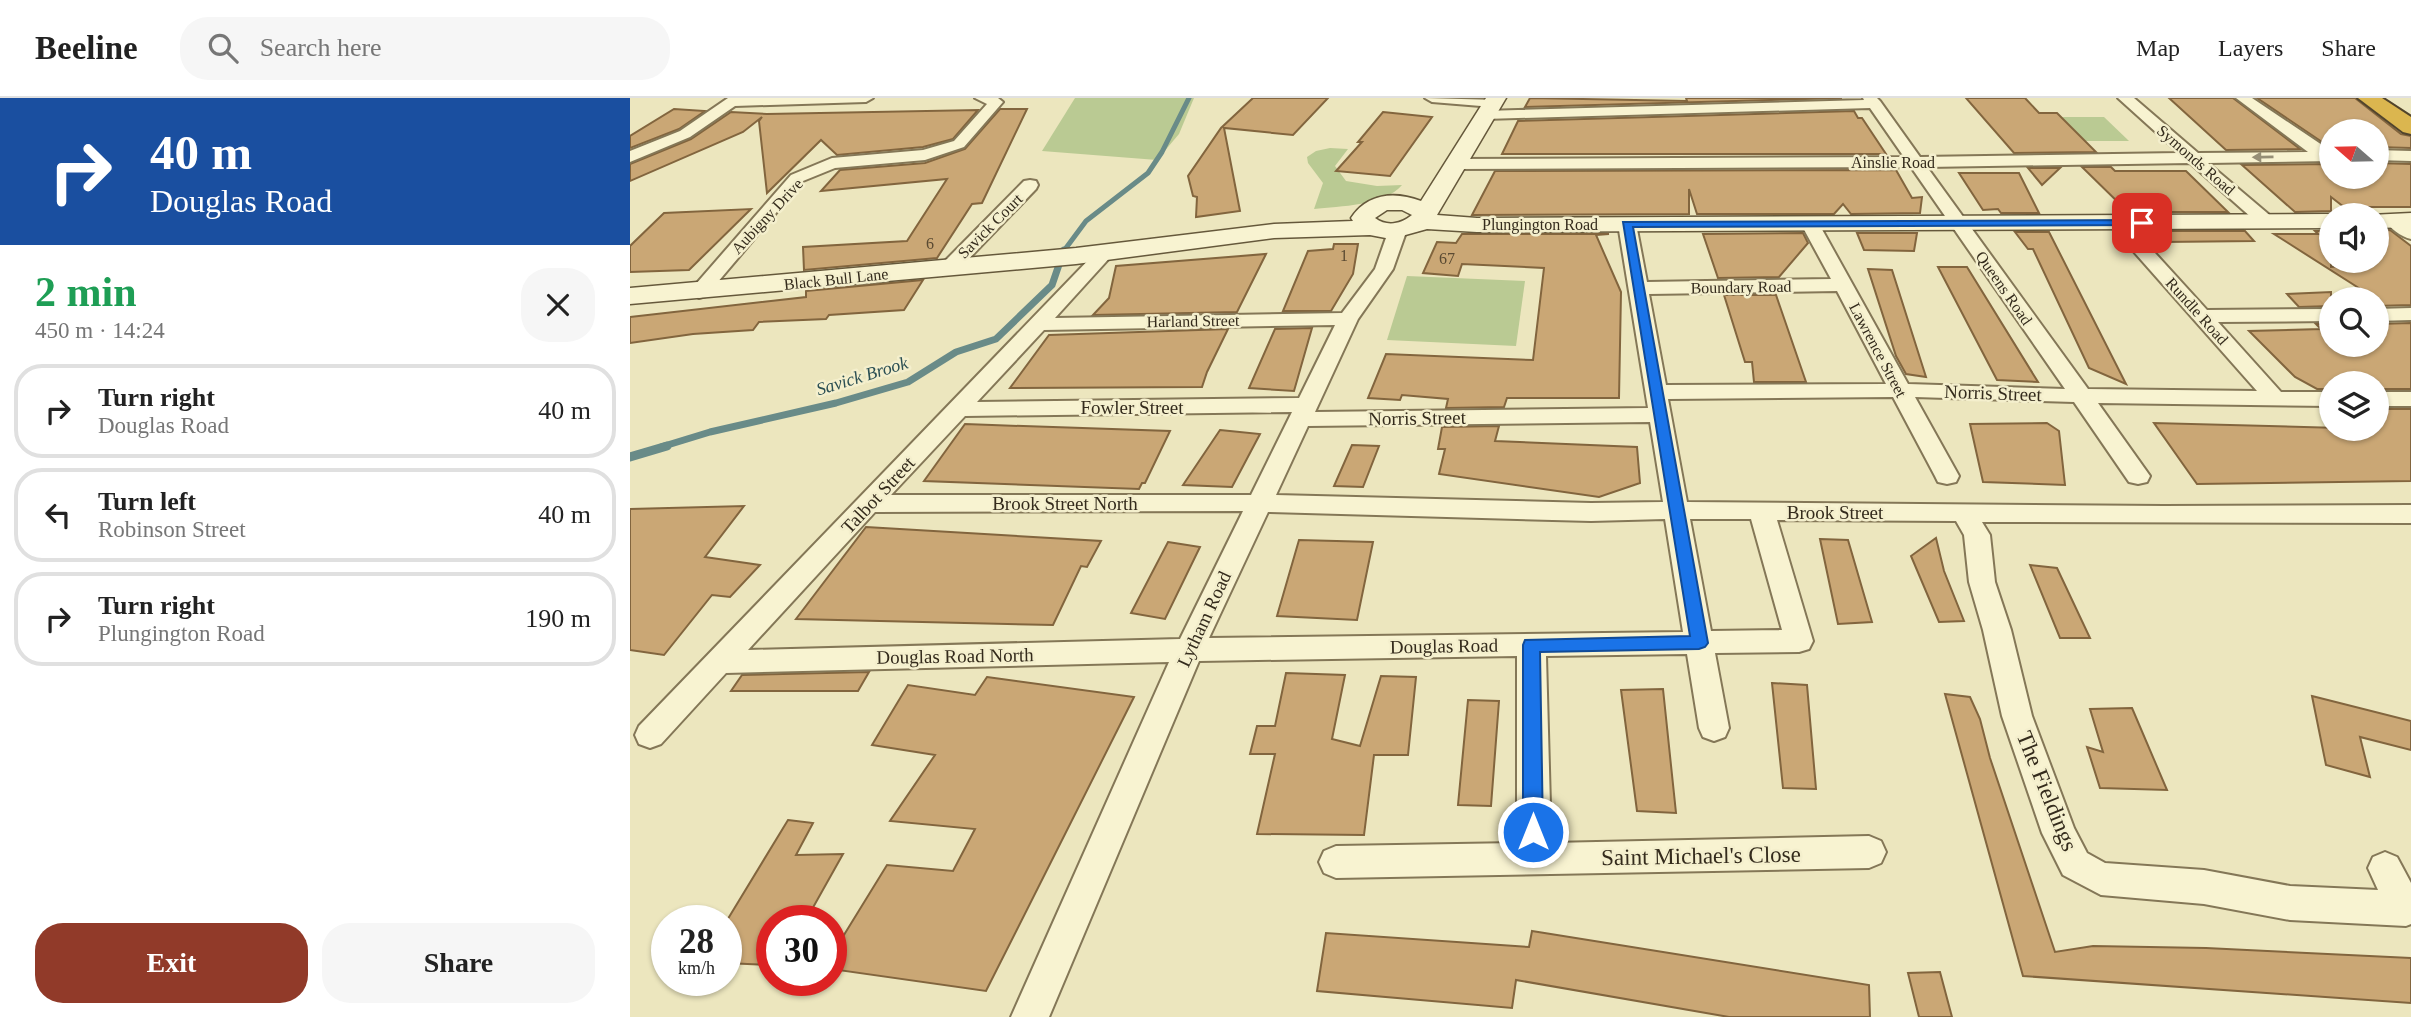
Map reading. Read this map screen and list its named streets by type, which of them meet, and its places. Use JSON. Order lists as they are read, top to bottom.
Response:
{
  "streets": {
    "street": [
      "Symonds Road",
      "Ainslie Road",
      "Aubigny Drive",
      "Plungington Road",
      "Savick Court",
      "Black Bull Lane",
      "Boundary Road",
      "Queens Road",
      "Rundle Road",
      "Harland Street",
      "Lawrence Street",
      "Norris Street",
      "Fowler Street",
      "Talbot Street",
      "Brook Street North",
      "Brook Street",
      "Lytham Road",
      "Douglas Road",
      "Douglas Road North",
      "The Fieldings",
      "Saint Michael's Close"
    ]
  },
  "crossings": [
    ["Symonds Road", "Ainslie Road"],
    ["Symonds Road", "Plungington Road"],
    ["Ainslie Road", "Queens Road"],
    ["Aubigny Drive", "Black Bull Lane"],
    ["Plungington Road", "Queens Road"],
    ["Plungington Road", "Rundle Road"],
    ["Plungington Road", "Lawrence Street"],
    ["Savick Court", "Black Bull Lane"],
    ["Black Bull Lane", "Talbot Street"],
    ["Boundary Road", "Lawrence Street"],
    ["Queens Road", "Norris Street"],
    ["Rundle Road", "Norris Street"],
    ["Harland Street", "Talbot Street"],
    ["Harland Street", "Lytham Road"],
    ["Lawrence Street", "Norris Street"],
    ["Norris Street", "Fowler Street"],
    ["Norris Street", "Lytham Road"],
    ["Fowler Street", "Talbot Street"],
    ["Fowler Street", "Lytham Road"],
    ["Talbot Street", "Brook Street North"],
    ["Talbot Street", "Douglas Road North"],
    ["Brook Street North", "Brook Street"],
    ["Brook Street North", "Lytham Road"],
    ["Brook Street", "Lytham Road"],
    ["Brook Street", "The Fieldings"],
    ["Lytham Road", "Douglas Road"],
    ["Lytham Road", "Douglas Road North"],
    ["Douglas Road", "Douglas Road North"]
  ],
  "water": ["Savick Brook"],
  "house_numbers": ["6", "1", "67"],
  "north": "left",
  "page": {
    "header": "Beeline",
    "search": "Search here",
    "nav": ["Map", "Layers", "Share"],
    "turn": ["40 m", "Douglas Road"],
    "heading": ["2 min", "450 m · 14:24"],
    "list": [
      {
        "name": "Turn right",
        "note": "Douglas Road",
        "value": "40 m"
      },
      {
        "name": "Turn left",
        "note": "Robinson Street",
        "value": "40 m"
      },
      {
        "name": "Turn right",
        "note": "Plungington Road",
        "value": "190 m"
      }
    ],
    "speed": "28 km/h",
    "limit": "30",
    "buttons": ["Exit", "Share"]
  }
}
